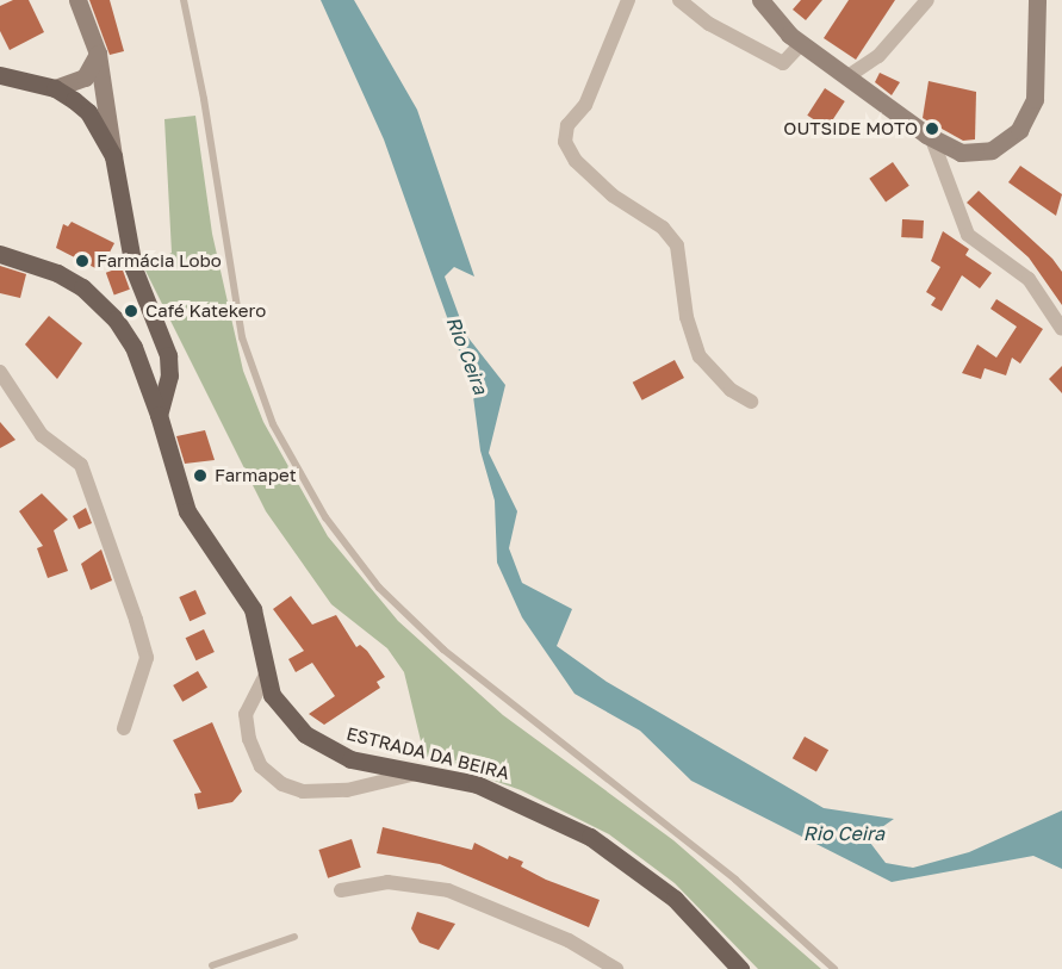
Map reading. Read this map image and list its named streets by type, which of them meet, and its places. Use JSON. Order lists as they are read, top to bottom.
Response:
{
  "streets": {
    "main road": ["ESTRADA DA BEIRA"]
  },
  "water": ["Rio Ceira"],
  "places": [
    "OUTSIDE MOTO",
    "Farmácia Lobo",
    "Café Katekero",
    "Farmapet"
  ]
}
